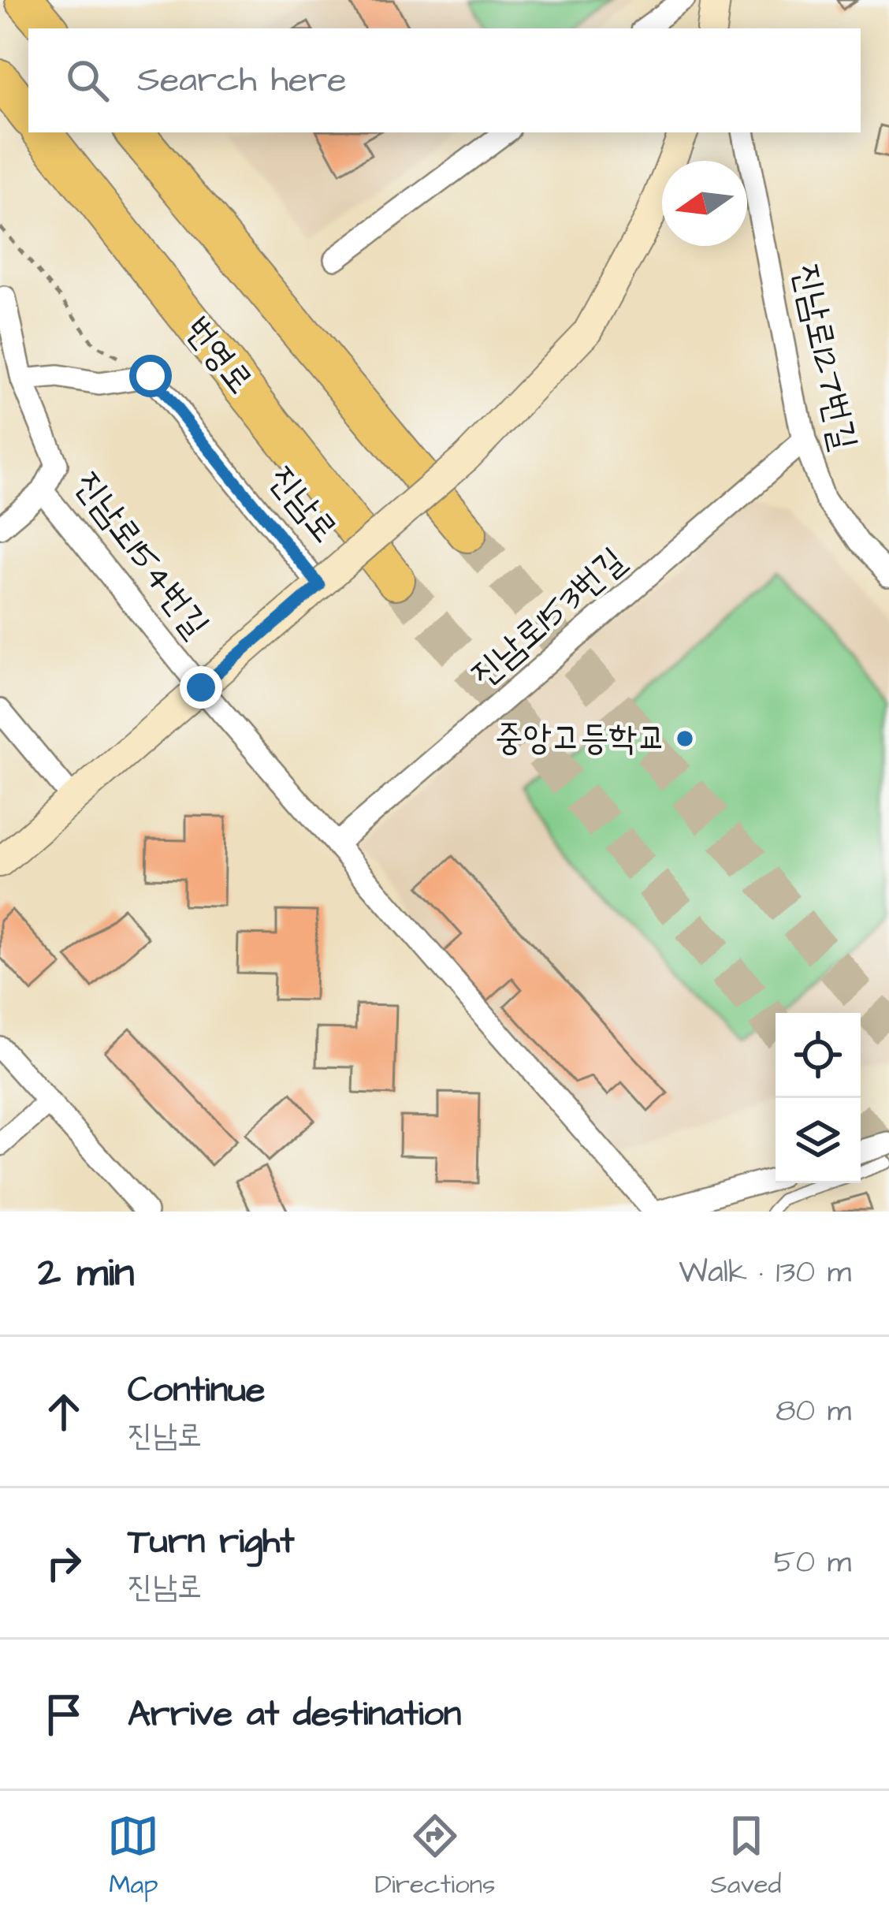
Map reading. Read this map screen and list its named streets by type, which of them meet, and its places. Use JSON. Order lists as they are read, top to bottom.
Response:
{
  "streets": {
    "highway": ["번영로"],
    "main road": ["진남로"],
    "street": ["진남로127번길", "진남로154번길", "진남로153번길"]
  },
  "crossings": [
    ["진남로127번길", "진남로153번길"],
    ["진남로", "진남로154번길"]
  ],
  "places": ["중앙고등학교"],
  "north": "left",
  "page": {
    "search": "Search here",
    "heading": ["2 min", "Walk · 130 m"],
    "list": [
      ["Continue", "진남로", "80 m"],
      ["Turn right", "진남로", "50 m"],
      "Arrive at destination"
    ],
    "nav": ["Map", "Directions", "Saved"]
  }
}
